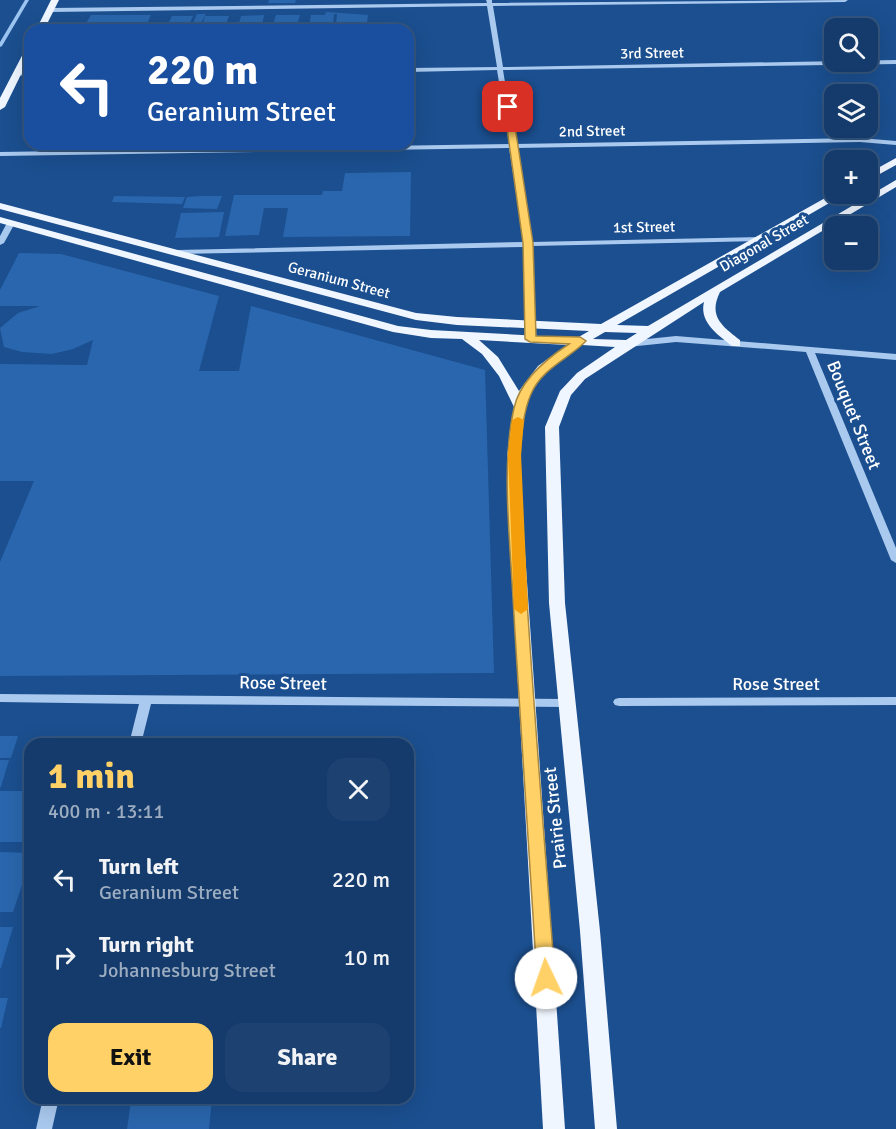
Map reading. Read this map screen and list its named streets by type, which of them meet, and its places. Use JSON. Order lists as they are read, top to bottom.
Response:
{
  "streets": {
    "main road": ["Diagonal Street", "Geranium Street", "Prairie Street"],
    "street": [
      "3rd Street",
      "2nd Street",
      "1st Street",
      "Bouquet Street",
      "Rose Street"
    ]
  },
  "crossings": [
    ["1st Street", "Diagonal Street"],
    ["1st Street", "Geranium Street"],
    ["Diagonal Street", "Geranium Street"],
    ["Diagonal Street", "Prairie Street"],
    ["Geranium Street", "Bouquet Street"],
    ["Geranium Street", "Prairie Street"],
    ["Rose Street", "Prairie Street"]
  ],
  "page": {
    "map_buttons": ["+", "−"],
    "turn": ["220 m", "Geranium Street"],
    "heading": ["1 min", "400 m · 13:11"],
    "list": [
      {
        "name": "Turn left",
        "note": "Geranium Street",
        "value": "220 m"
      },
      {
        "name": "Turn right",
        "note": "Johannesburg Street",
        "value": "10 m"
      }
    ],
    "buttons": ["Exit", "Share"]
  }
}
